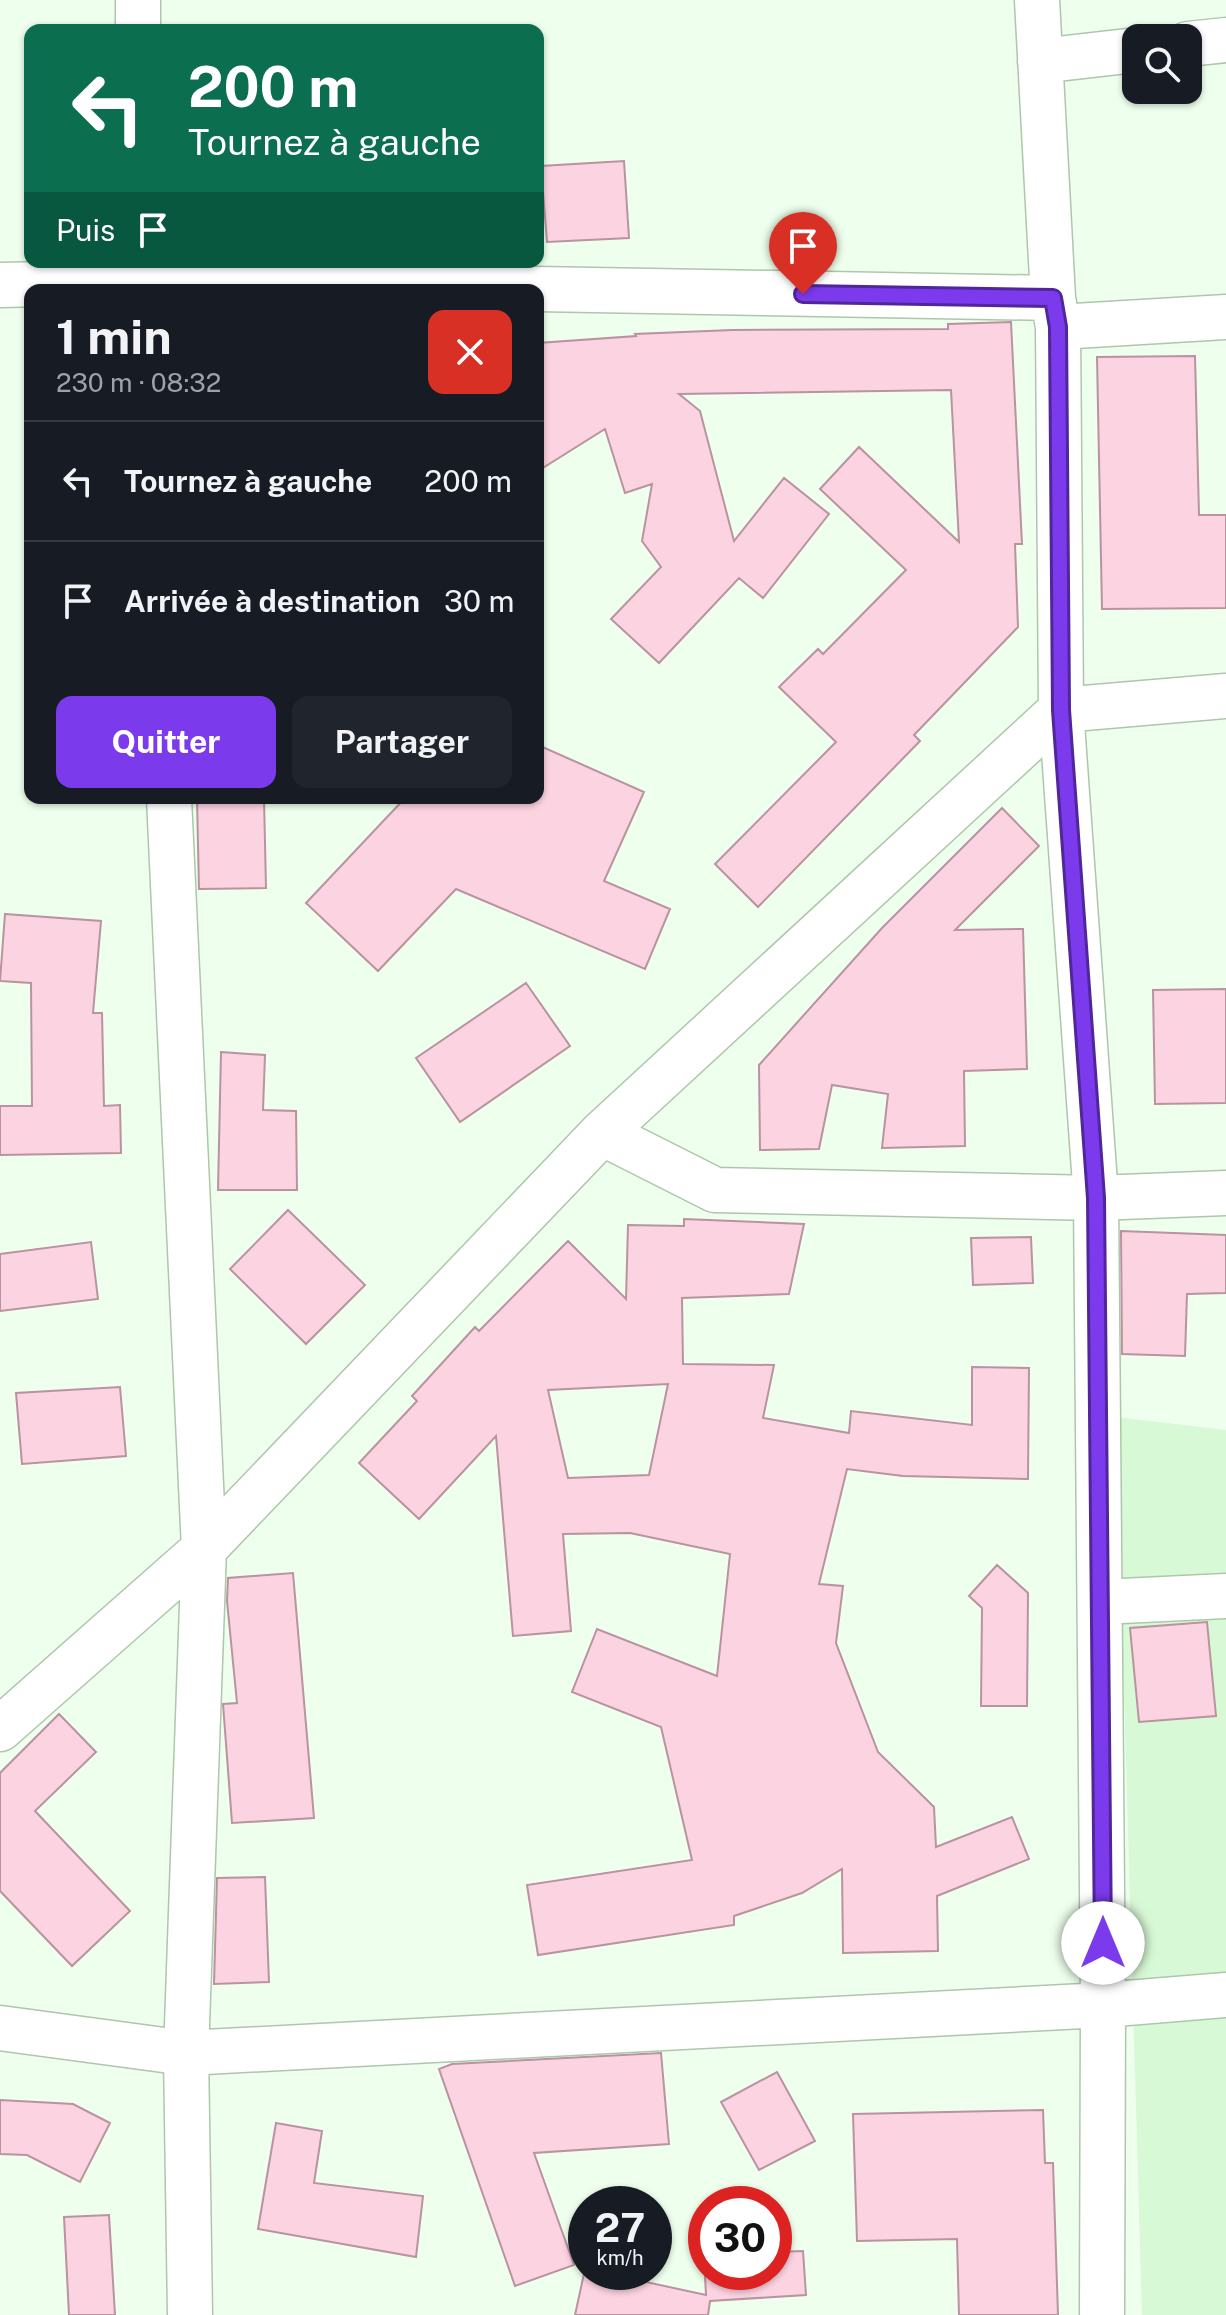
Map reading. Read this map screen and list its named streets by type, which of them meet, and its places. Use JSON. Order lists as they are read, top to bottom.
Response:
{
  "page": {
    "turn": ["200 m", "Tournez à gauche"],
    "then": "Puis",
    "heading": ["1 min", "230 m · 08:32"],
    "list": [
      {
        "name": "Tournez à gauche",
        "value": "200 m"
      },
      {
        "name": "Arrivée à destination",
        "value": "30 m"
      }
    ],
    "buttons": ["Quitter", "Partager"],
    "speed": "27 km/h",
    "limit": "30"
  }
}
